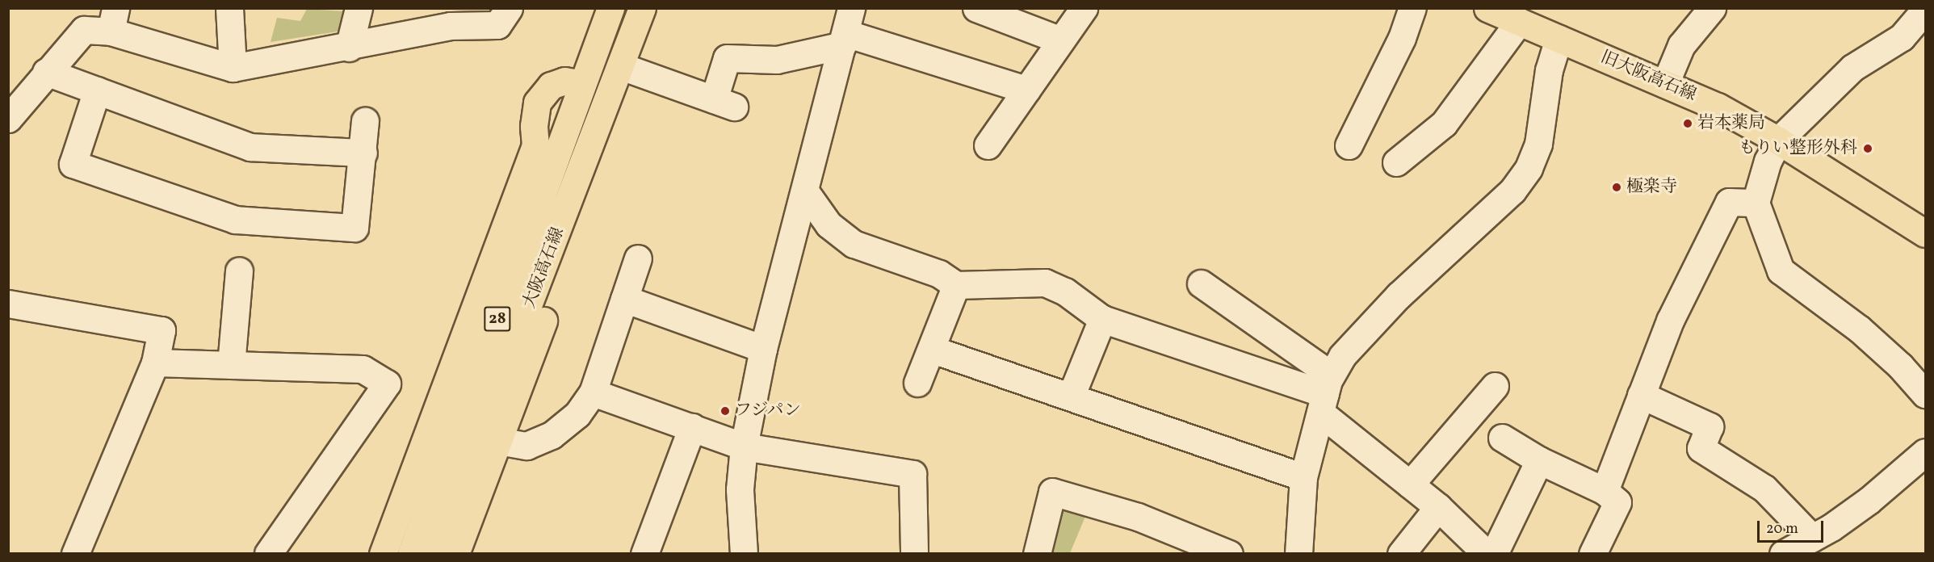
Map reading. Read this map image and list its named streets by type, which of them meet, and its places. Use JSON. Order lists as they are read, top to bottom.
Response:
{
  "streets": {
    "main road": ["旧大阪高石線", "大阪高石線", "28"]
  },
  "places": [
    "岩本薬局",
    "もりい整形外科",
    "極楽寺",
    "フジパン"
  ],
  "scale_bar": "20 m"
}
